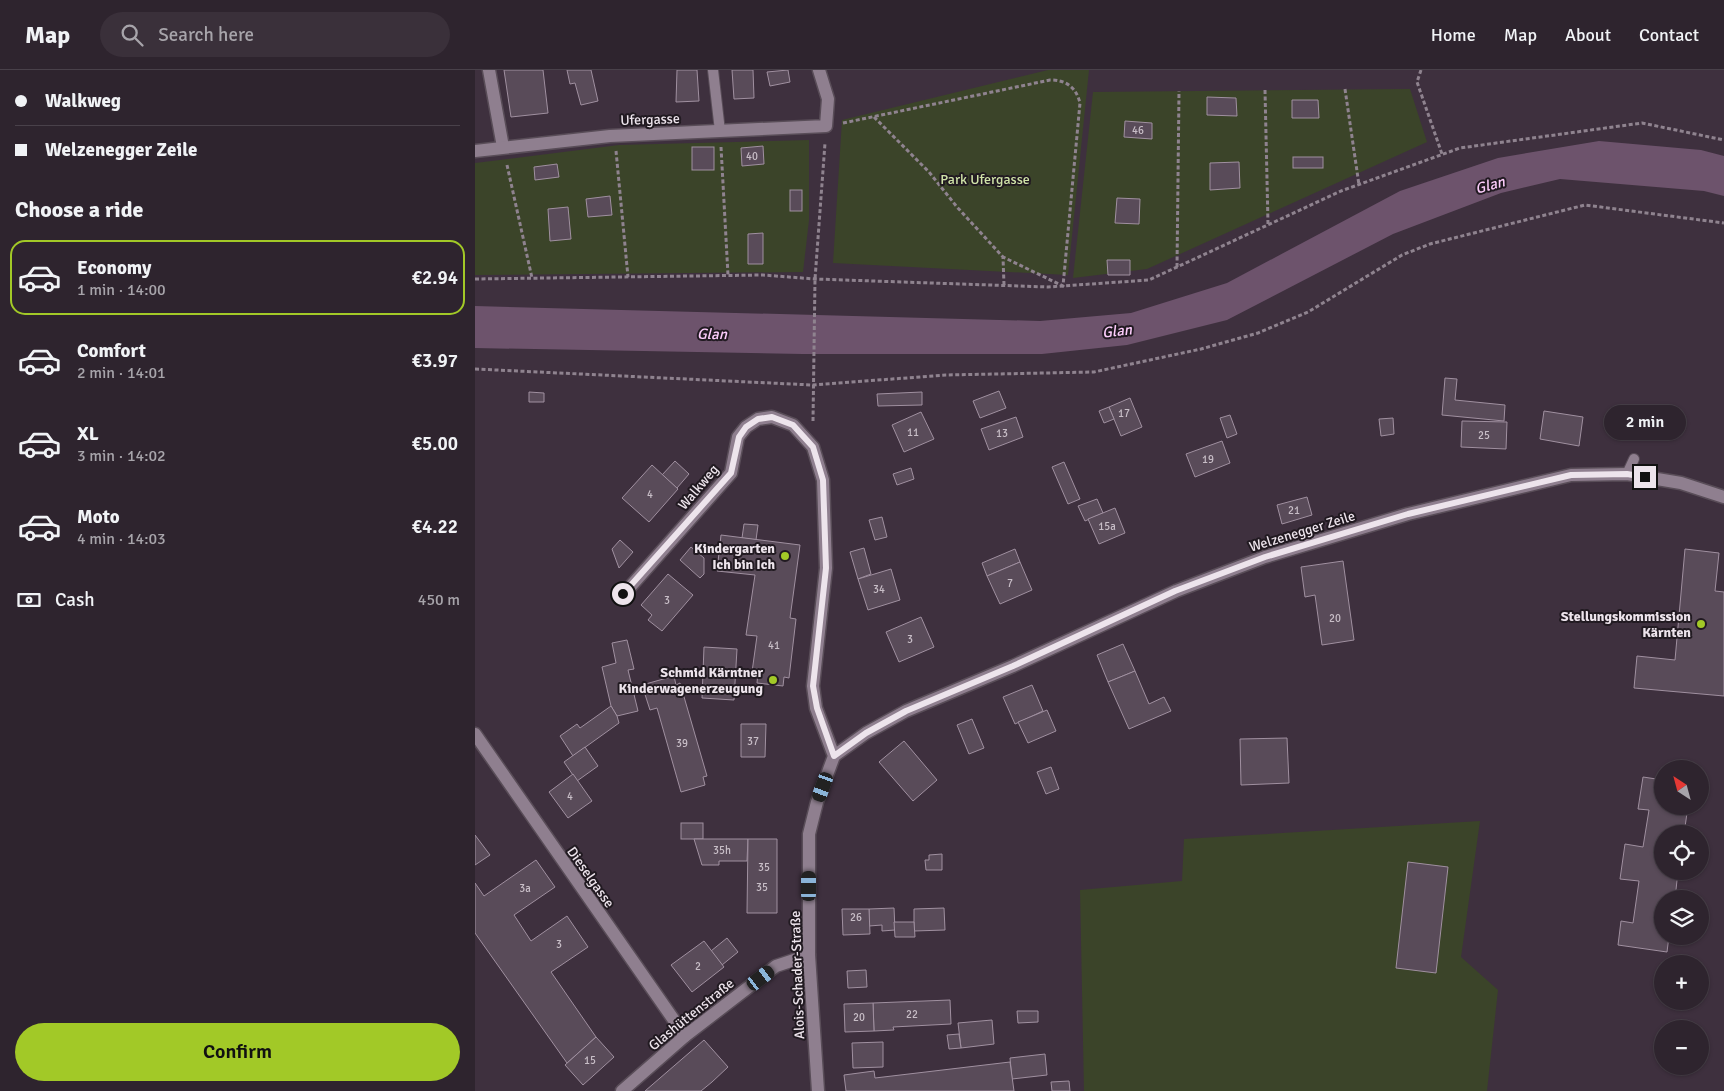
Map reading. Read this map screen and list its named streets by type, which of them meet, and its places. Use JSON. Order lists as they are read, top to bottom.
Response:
{
  "streets": {
    "street": [
      "Ufergasse",
      "Walkweg",
      "Welzenegger Zeile",
      "Dieselgasse",
      "Alois-Schader-Straße",
      "Glashüttenstraße"
    ]
  },
  "crossings": [
    ["Welzenegger Zeile", "Alois-Schader-Straße"],
    ["Dieselgasse", "Glashüttenstraße"],
    ["Alois-Schader-Straße", "Glashüttenstraße"]
  ],
  "water": ["Glan"],
  "parks": ["Park Ufergasse"],
  "places": ["Kindergarten Ich bin Ich", "Stellungskommission Kärnten", "Schmid Kärntner Kinderwagenerzeugung"],
  "house_numbers": [
    "46",
    "40",
    "17",
    "11",
    "13",
    "25",
    "19",
    "4",
    "21",
    "15a",
    "7",
    "34",
    "3",
    "20",
    "3",
    "41",
    "37",
    "39",
    "4",
    "35h",
    "35",
    "35",
    "3a",
    "26",
    "3",
    "2",
    "22",
    "20",
    "15"
  ],
  "north": "top left",
  "page": {
    "header": "Map",
    "search": "Search here",
    "nav": [
      "Home",
      "Map",
      "About",
      "Contact"
    ],
    "banner": ["Walkweg", "Welzenegger Zeile"],
    "heading": "Choose a ride",
    "list": [
      {
        "name": "Economy",
        "note": "1 min · 14:00",
        "value": "€2.94"
      },
      {
        "name": "Comfort",
        "note": "2 min · 14:01",
        "value": "€3.97"
      },
      {
        "name": "XL",
        "note": "3 min · 14:02",
        "value": "€5.00"
      },
      {
        "name": "Moto",
        "note": "4 min · 14:03",
        "value": "€4.22"
      }
    ],
    "bubble": "2 min",
    "pay": ["Cash", "450 m"],
    "map_buttons": ["+", "−"],
    "buttons": "Confirm"
  }
}
